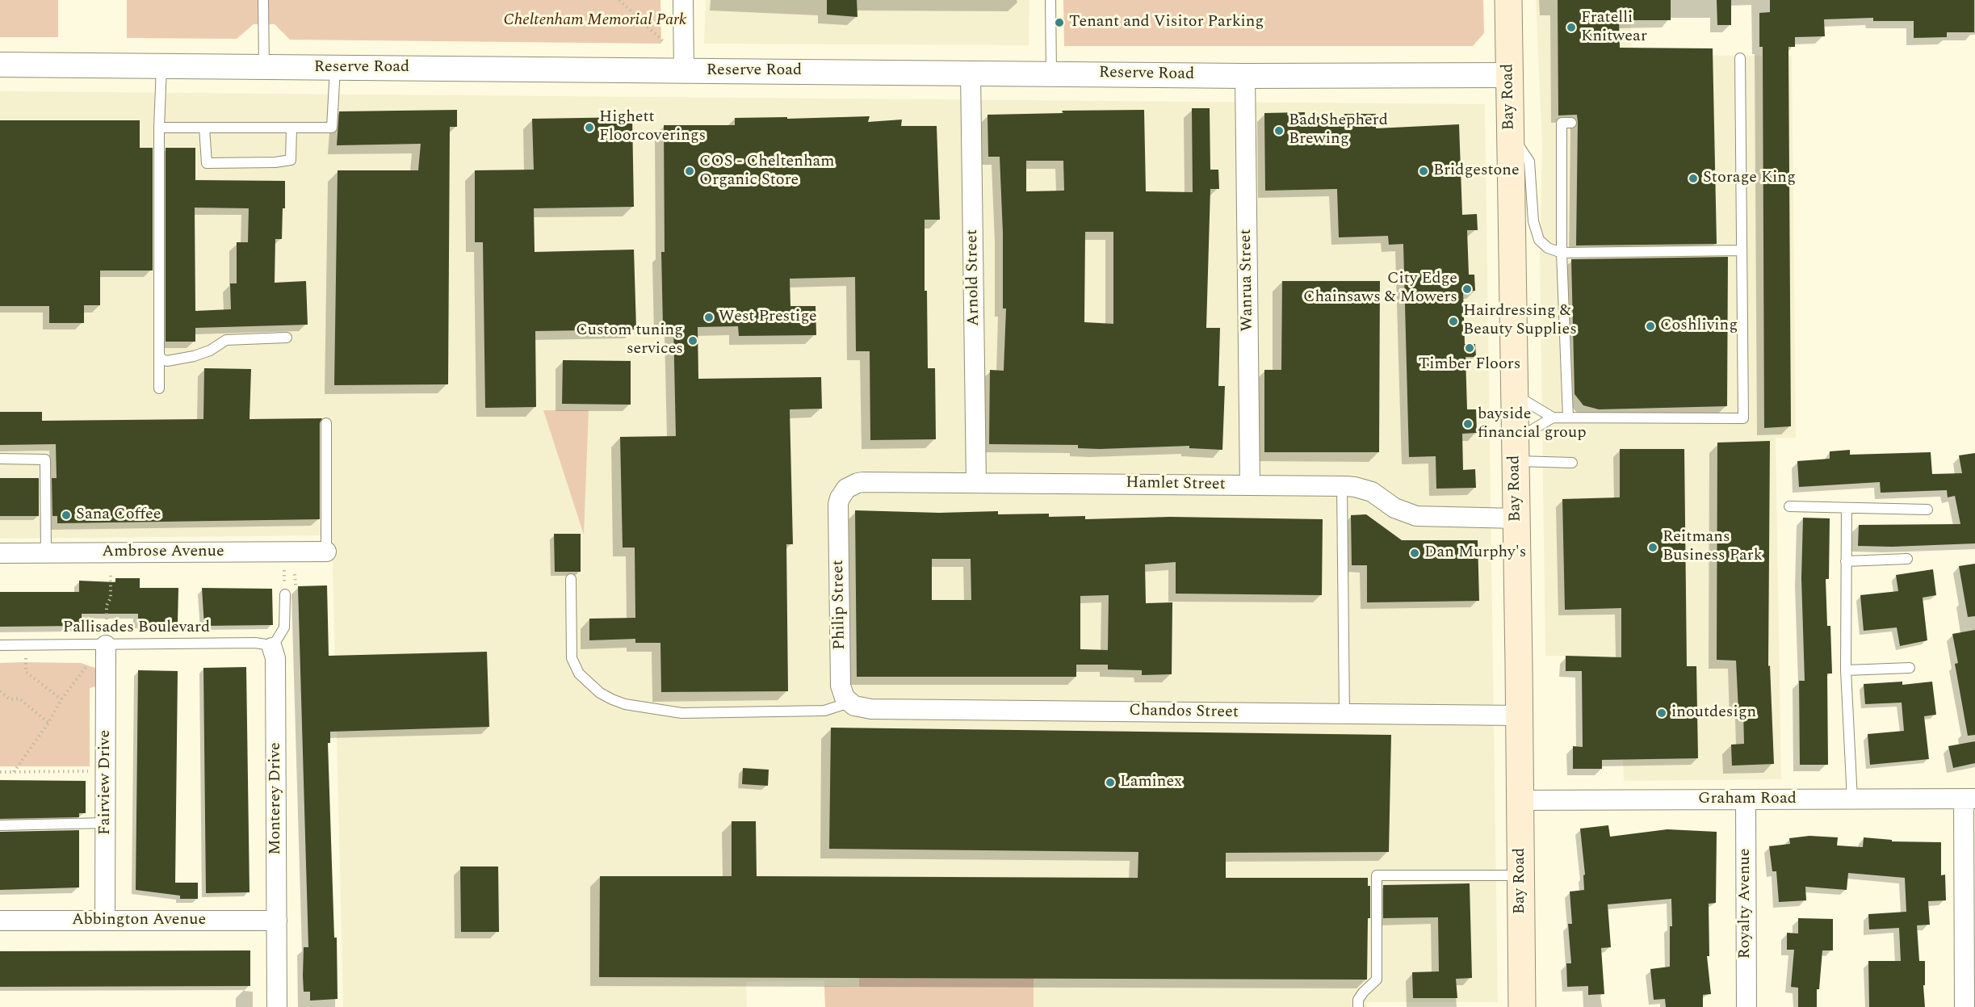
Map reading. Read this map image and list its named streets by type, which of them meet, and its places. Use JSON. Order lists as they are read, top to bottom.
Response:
{
  "streets": {
    "main road": ["Bay Road"],
    "street": [
      "Reserve Road",
      "Arnold Street",
      "Wanrua Street",
      "Hamlet Street",
      "Ambrose Avenue",
      "Philip Street",
      "Chandos Street",
      "Fairview Drive",
      "Monterey Drive",
      "Graham Road",
      "Royalty Avenue",
      "Abbington Avenue"
    ],
    "lane": ["Pallisades Boulevard"]
  },
  "crossings": [
    ["Reserve Road", "Bay Road"],
    ["Reserve Road", "Arnold Street"],
    ["Reserve Road", "Wanrua Street"],
    ["Bay Road", "Hamlet Street"],
    ["Bay Road", "Chandos Street"],
    ["Bay Road", "Graham Road"],
    ["Arnold Street", "Hamlet Street"],
    ["Wanrua Street", "Hamlet Street"],
    ["Hamlet Street", "Philip Street"],
    ["Philip Street", "Chandos Street"],
    ["Pallisades Boulevard", "Fairview Drive"],
    ["Pallisades Boulevard", "Monterey Drive"],
    ["Fairview Drive", "Abbington Avenue"],
    ["Monterey Drive", "Abbington Avenue"],
    ["Graham Road", "Royalty Avenue"]
  ],
  "parks": ["Cheltenham Memorial Park"],
  "places": [
    "Tenant and Visitor Parking",
    "Fratelli Knitwear",
    "Highett Floorcoverings",
    "Bad Shepherd Brewing",
    "COS - Cheltenham Organic Store",
    "Bridgestone",
    "Storage King",
    "City Edge Chainsaws & Mowers",
    "West Prestige",
    "Hairdressing & Beauty Supplies",
    "Coshliving",
    "Custom tuning services",
    "Timber Floors",
    "bayside financial group",
    "Sana Coffee",
    "Reitmans Business Park",
    "Dan Murphy's",
    "inoutdesign",
    "Laminex"
  ]
}
